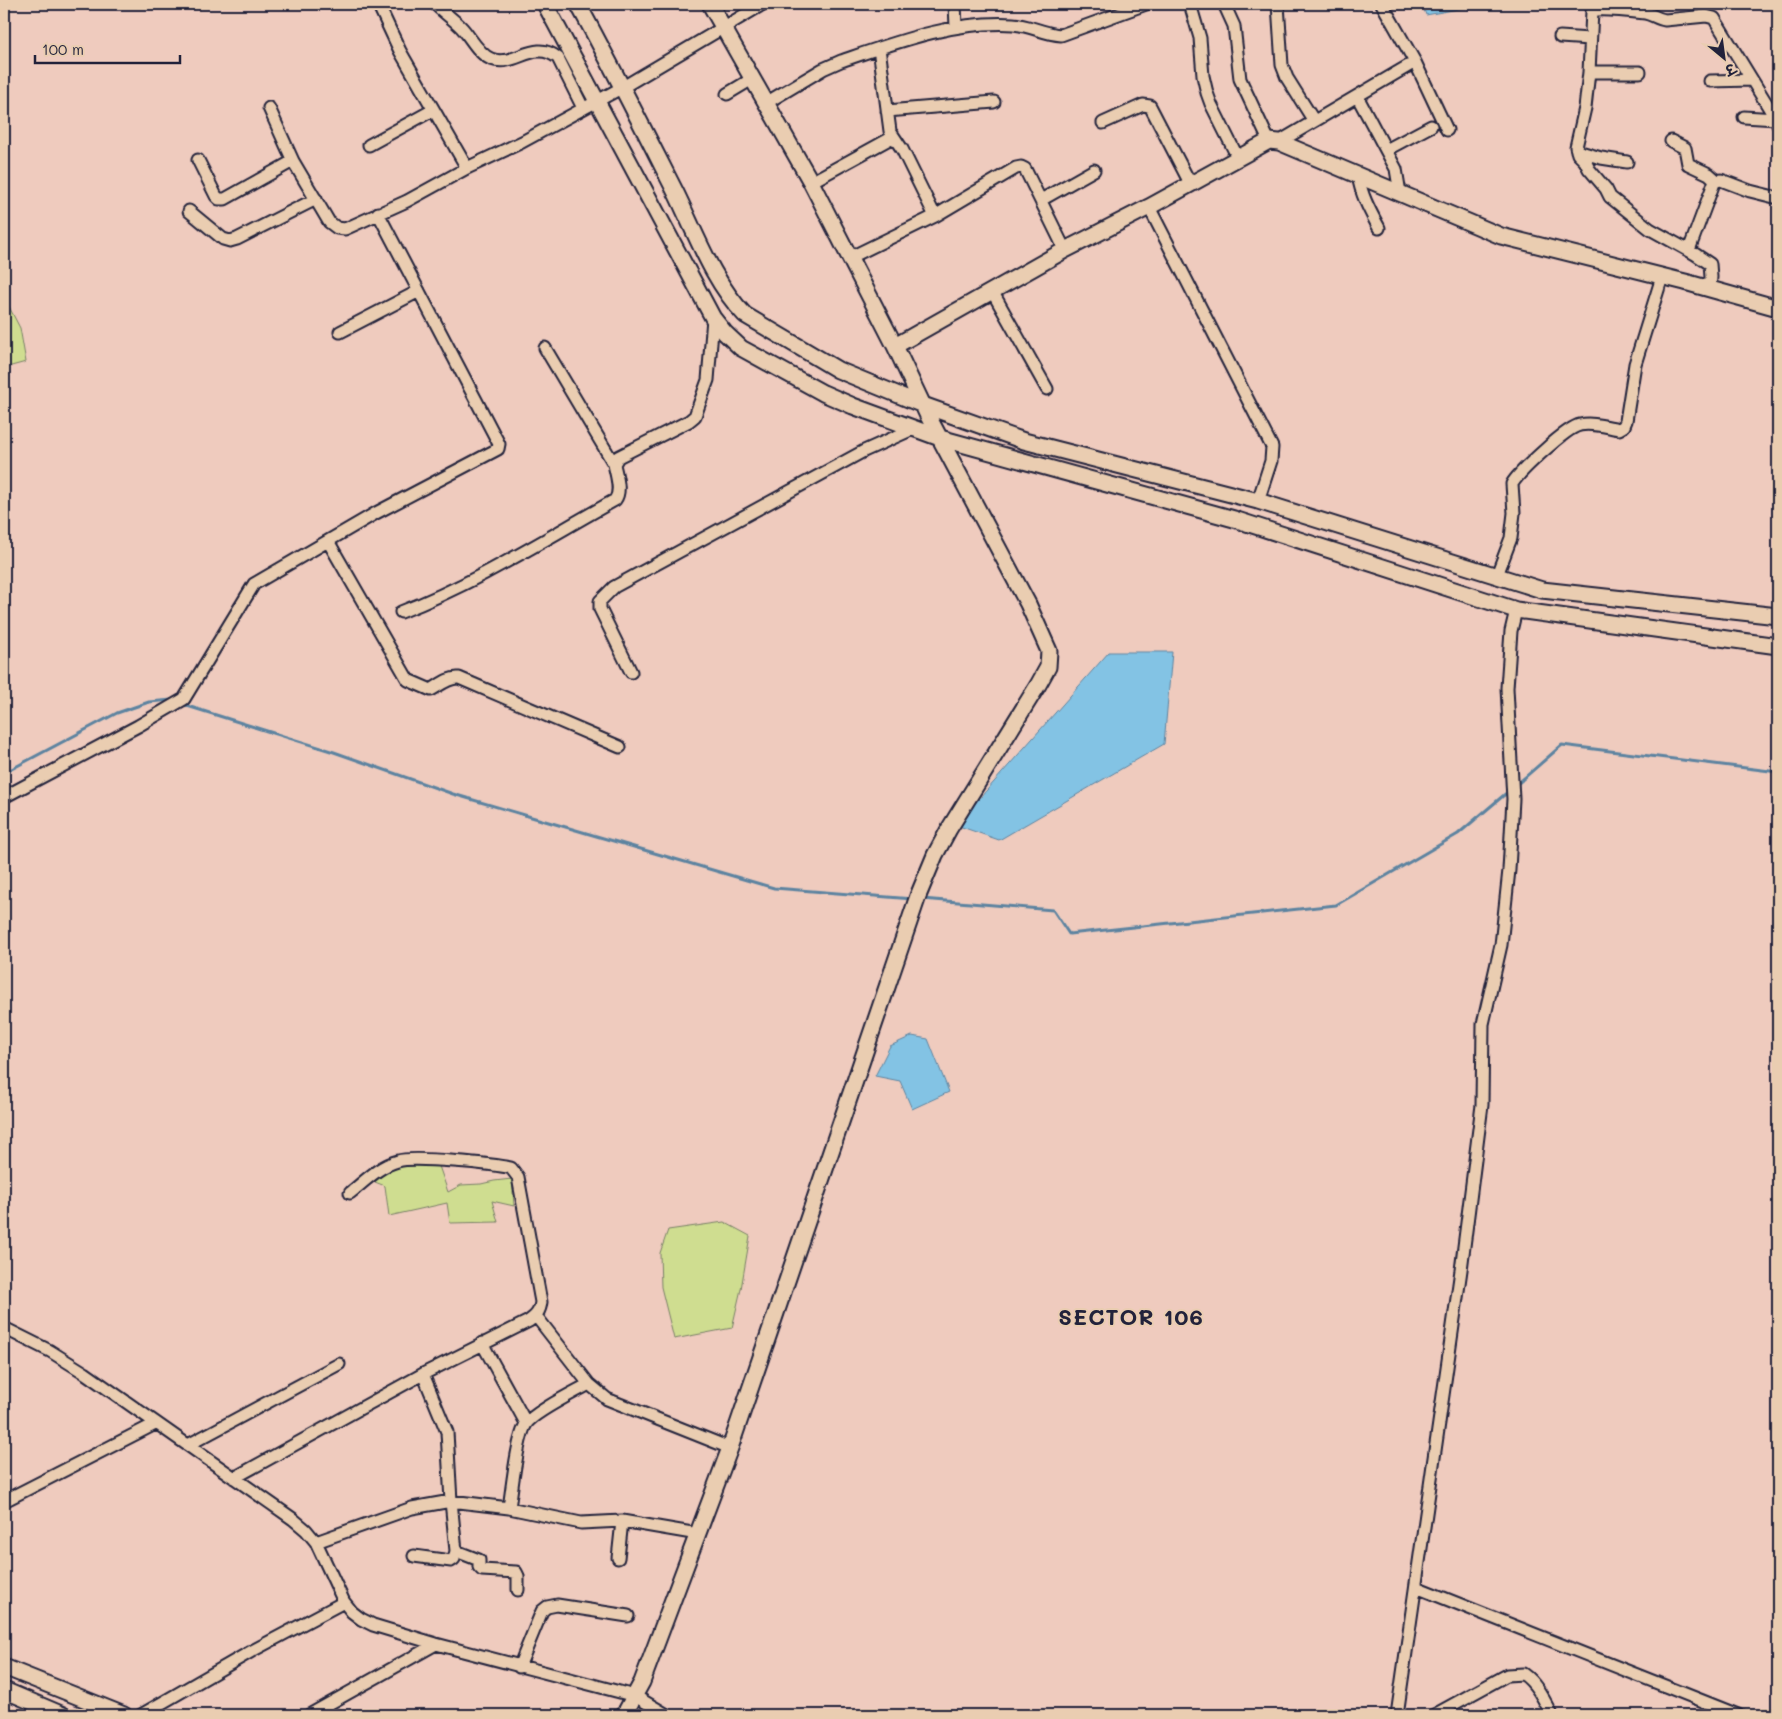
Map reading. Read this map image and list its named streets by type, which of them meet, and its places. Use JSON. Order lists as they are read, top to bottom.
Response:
{
  "districts": ["SECTOR 106"],
  "scale_bar": "100 m",
  "north": "bottom right"
}
